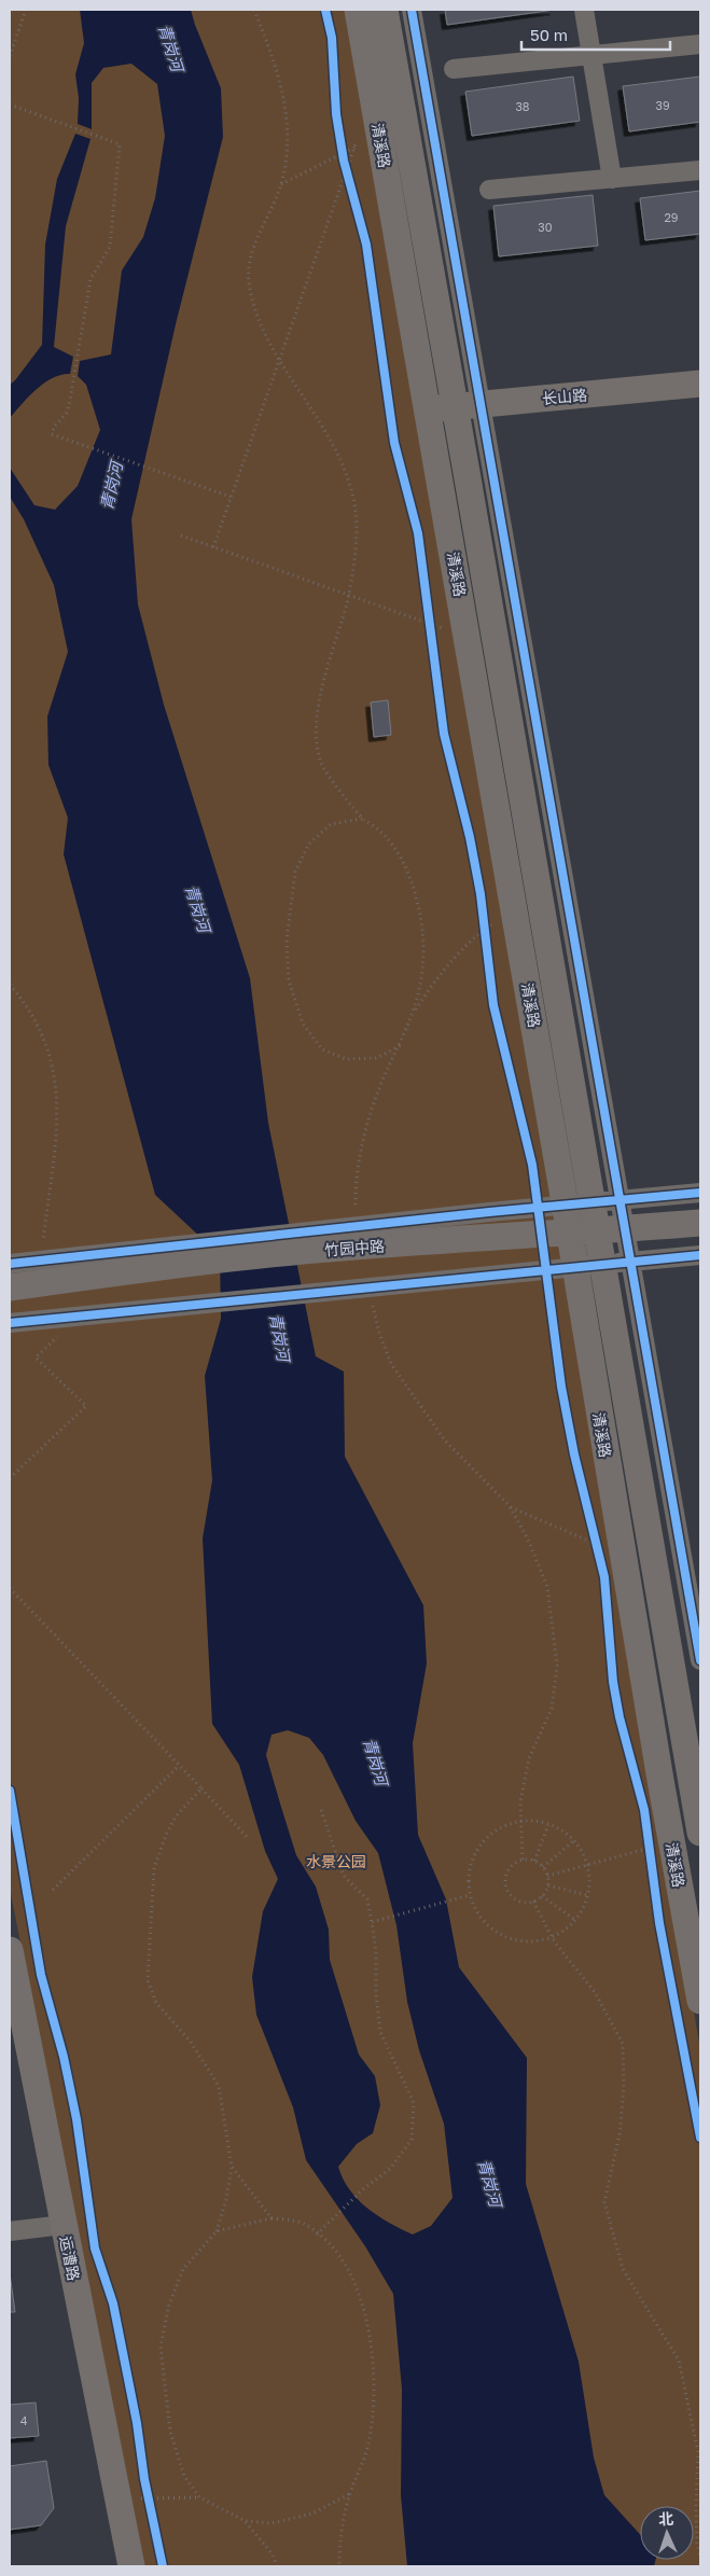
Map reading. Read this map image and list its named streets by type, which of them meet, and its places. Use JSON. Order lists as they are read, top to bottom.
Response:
{
  "streets": {
    "main road": [
      "清溪路",
      "长山路",
      "竹园中路",
      "运漕路"
    ]
  },
  "crossings": [
    ["清溪路", "长山路"],
    ["清溪路", "竹园中路"]
  ],
  "water": ["青岗河"],
  "parks": ["水景公园"],
  "house_numbers": [
    "39",
    "38",
    "29",
    "30",
    "4"
  ],
  "scale_bar": "50 m",
  "north": "top"
}
